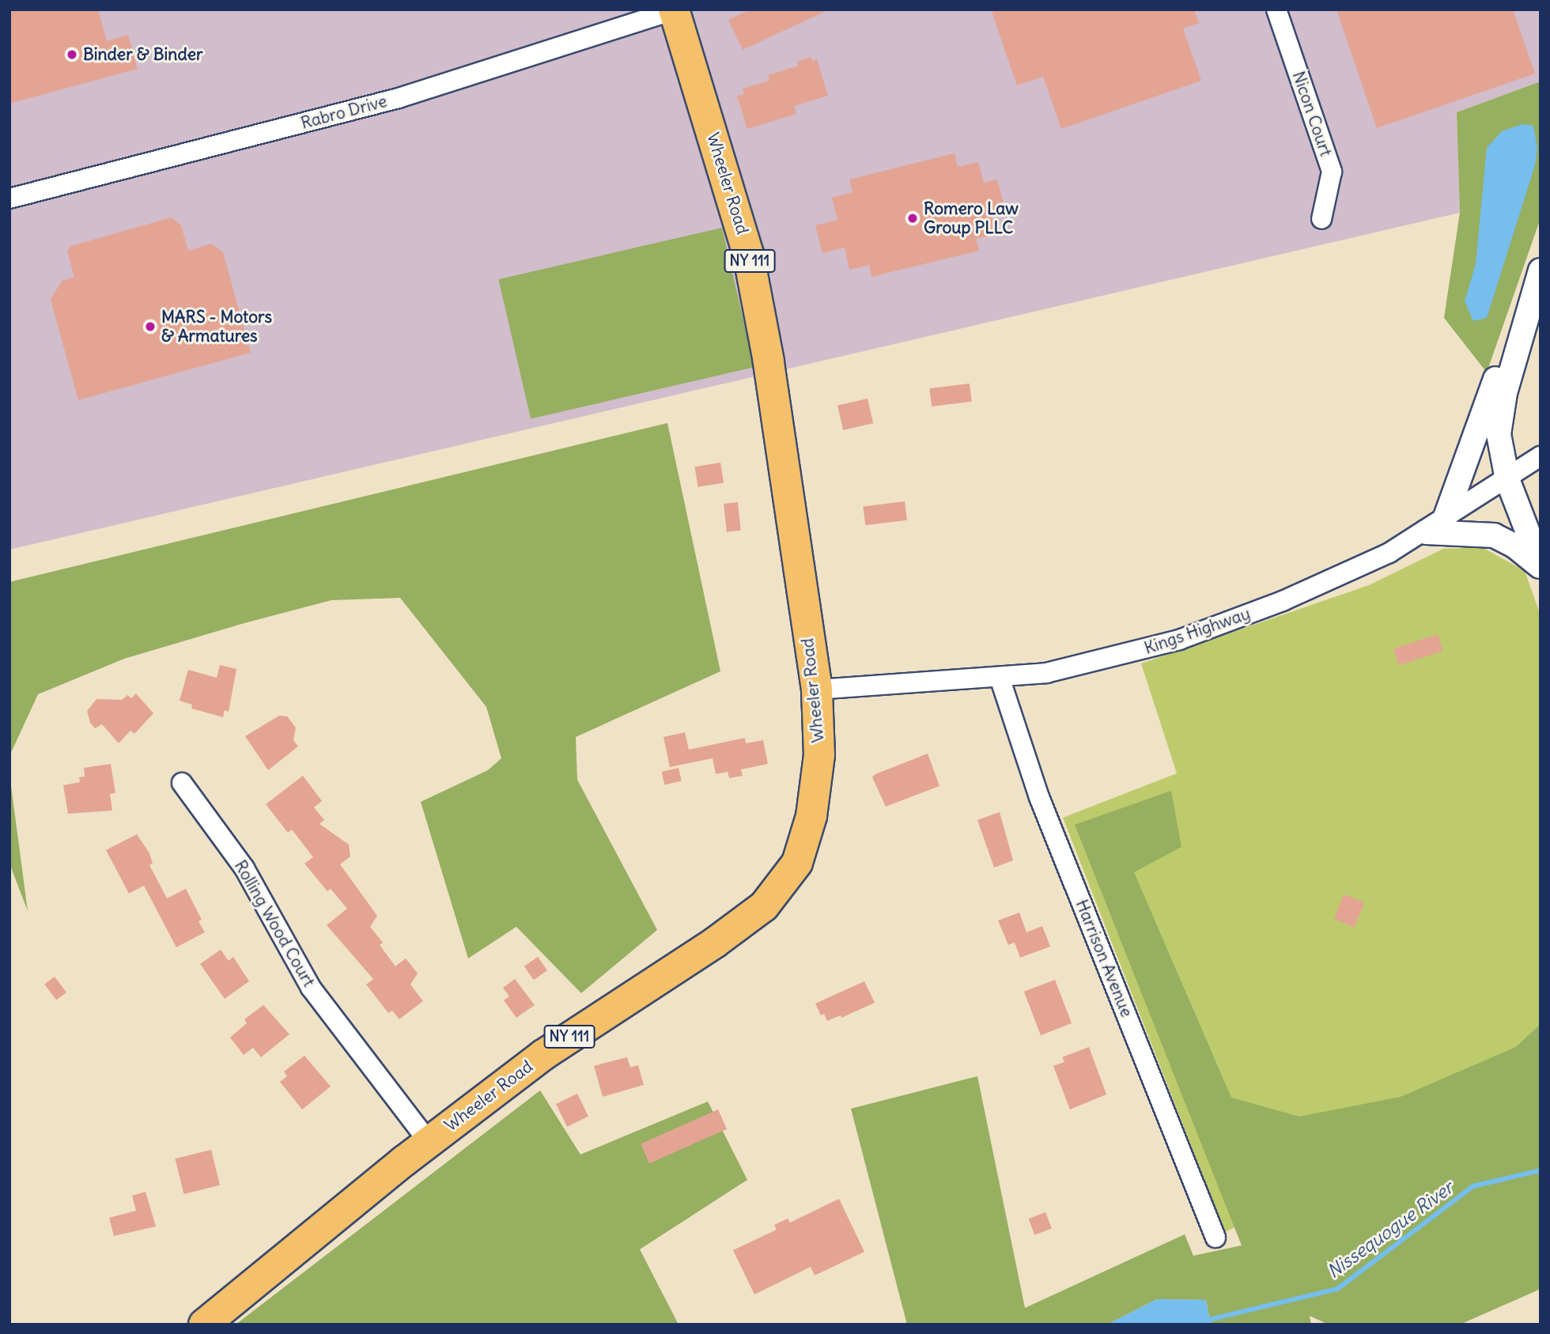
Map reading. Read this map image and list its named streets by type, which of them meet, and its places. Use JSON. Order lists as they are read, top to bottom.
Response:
{
  "streets": {
    "main road": ["Wheeler Road", "NY 111"],
    "street": [
      "Rabro Drive",
      "Nicon Court",
      "Kings Highway",
      "Rolling Wood Court",
      "Harrison Avenue"
    ]
  },
  "crossings": [
    ["Rabro Drive", "Wheeler Road"],
    ["Wheeler Road", "Kings Highway"],
    ["Wheeler Road", "Rolling Wood Court"],
    ["Kings Highway", "Harrison Avenue"]
  ],
  "water": ["Nissequogue River"],
  "places": ["Binder & Binder", "Romero Law Group PLLC", "MARS - Motors & Armatures"]
}
